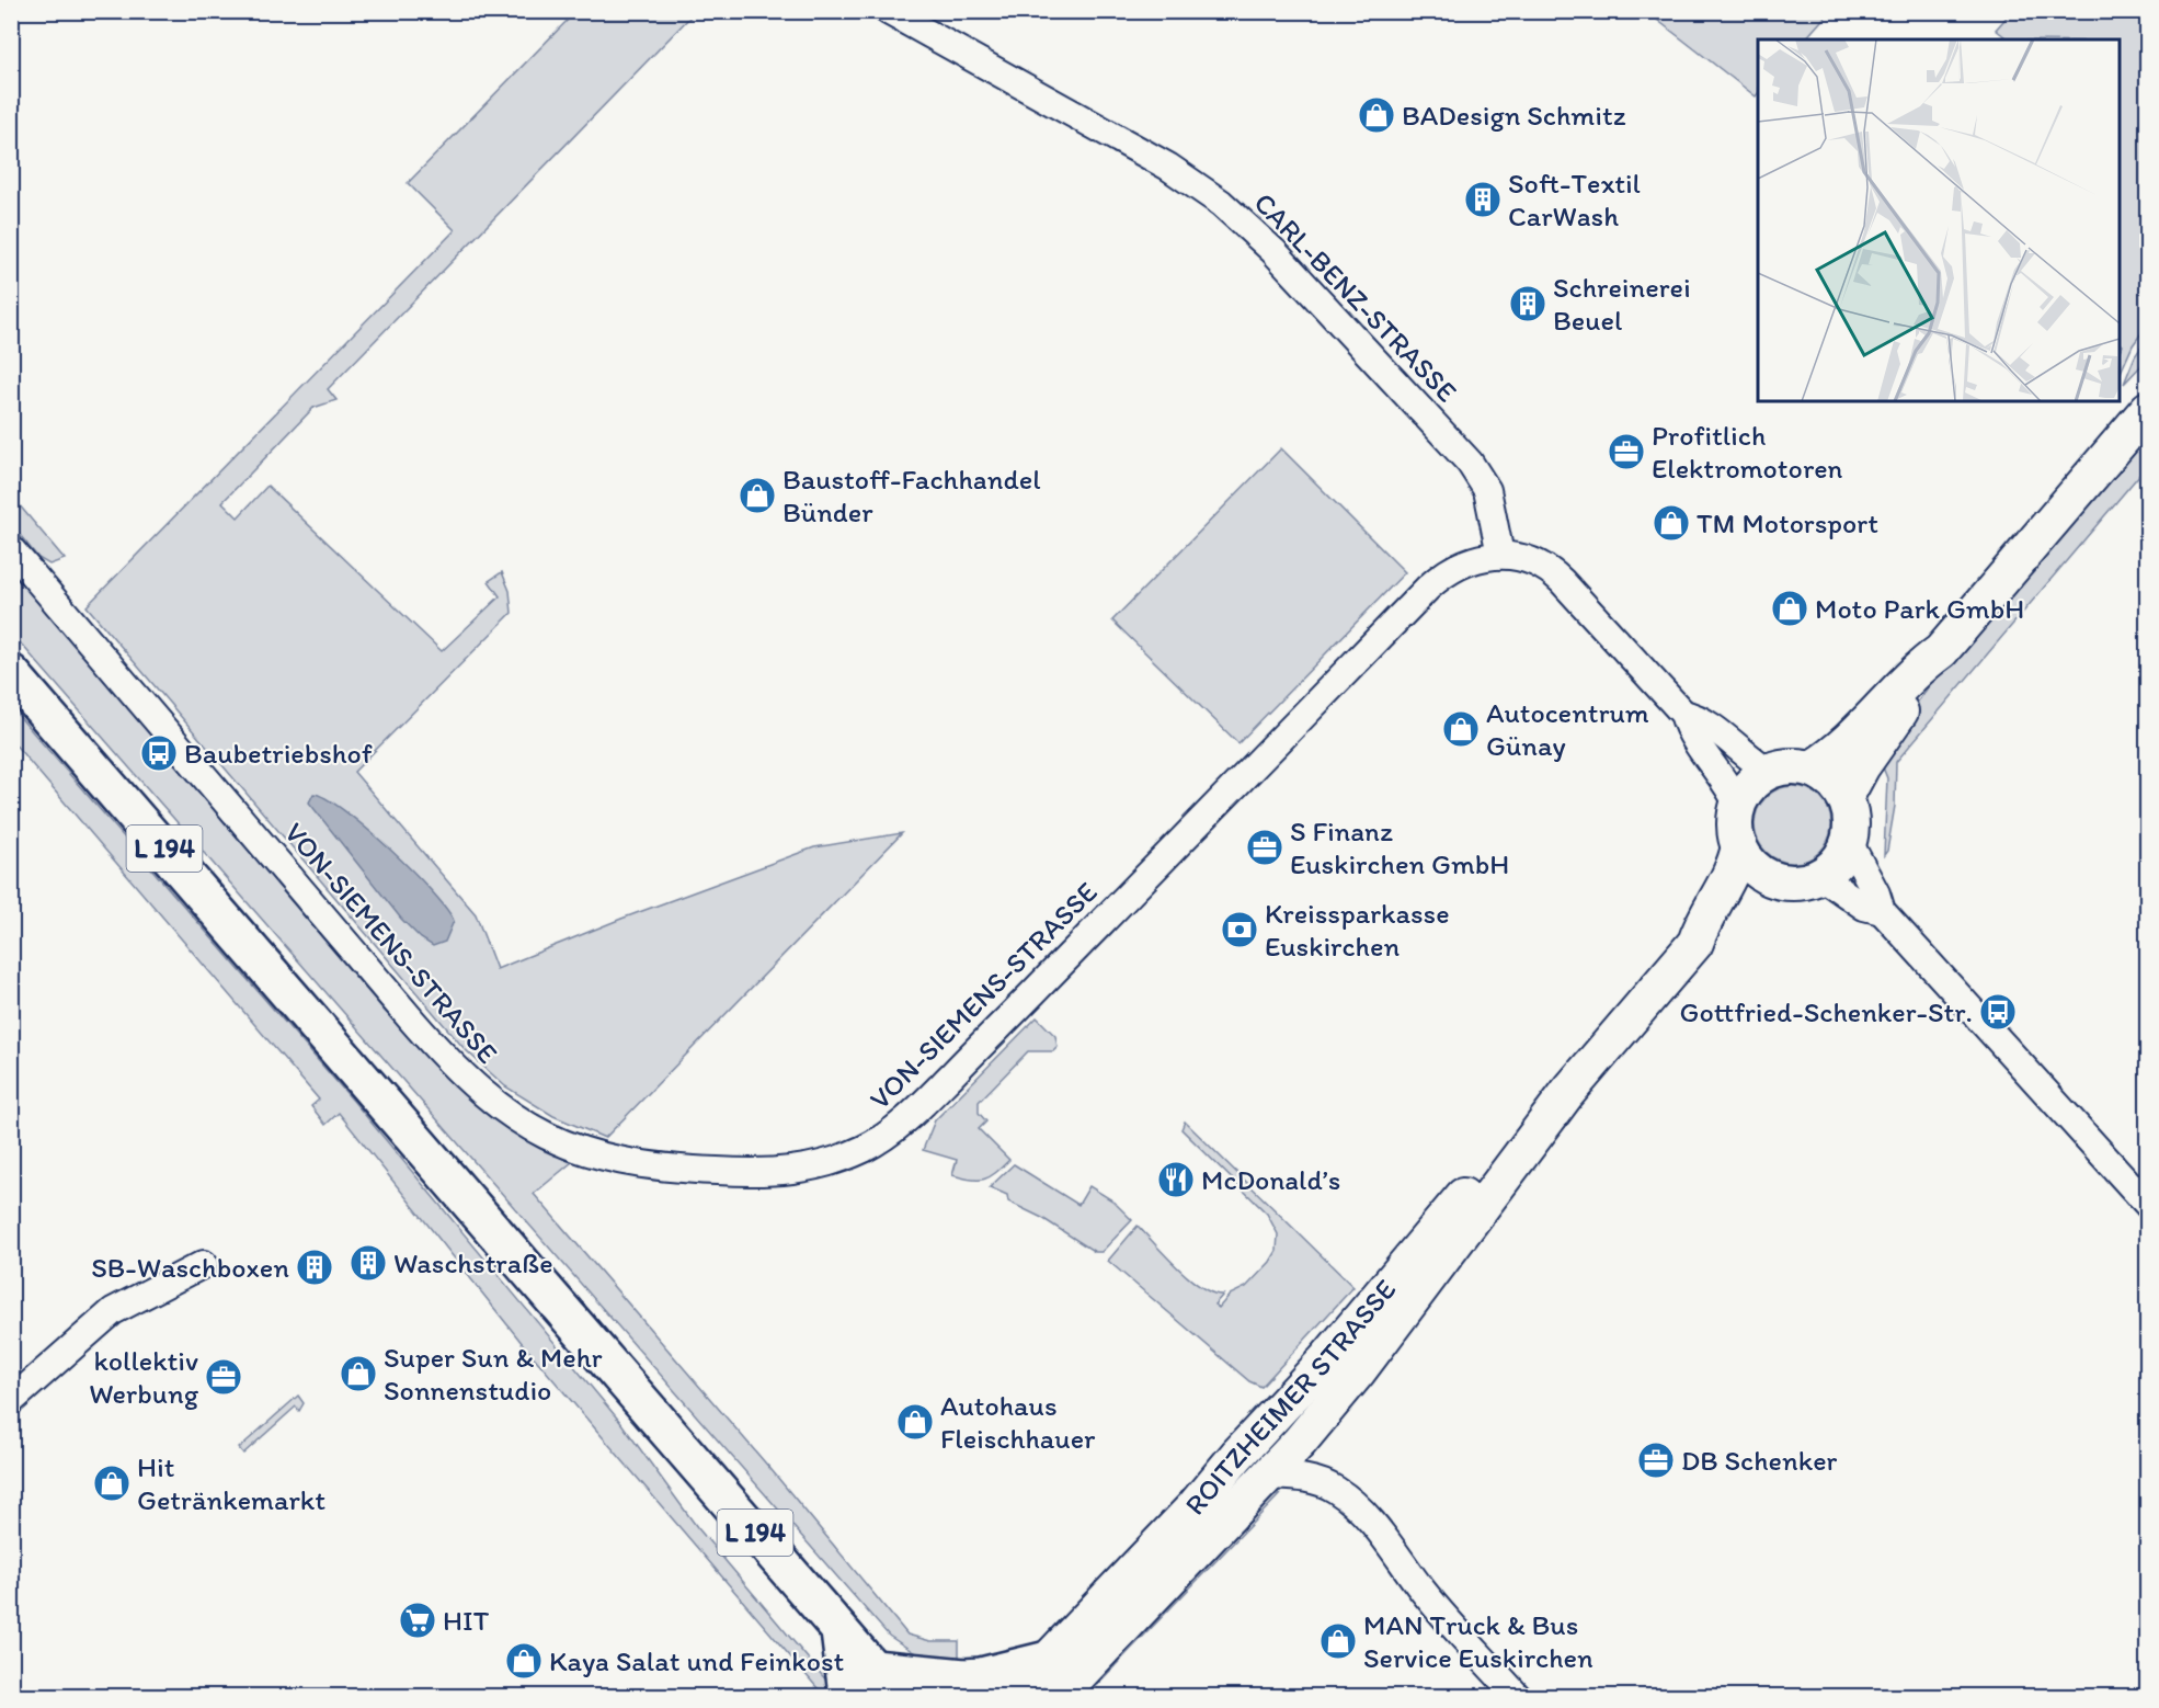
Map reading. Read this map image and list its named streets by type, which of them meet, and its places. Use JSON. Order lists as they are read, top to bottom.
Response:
{
  "streets": {
    "main road": ["L 194"],
    "street": ["CARL-BENZ-STRASSE", "VON-SIEMENS-STRASSE", "ROITZHEIMER STRASSE"]
  },
  "crossings": [
    ["CARL-BENZ-STRASSE", "VON-SIEMENS-STRASSE"]
  ],
  "places": {
    "shop": [
      "BADesign Schmitz",
      "Baustoff-Fachhandel Bünder",
      "TM Motorsport",
      "Moto Park GmbH",
      "Autocentrum Günay",
      "Super Sun & Mehr Sonnenstudio",
      "Autohaus Fleischhauer",
      "Hit Getränkemarkt",
      "MAN Truck & Bus Service Euskirchen",
      "Kaya Salat und Feinkost"
    ],
    "building": [
      "Soft-Textil CarWash",
      "Schreinerei Beuel",
      "Waschstraße",
      "SB-Waschboxen"
    ],
    "office": [
      "Profitlich Elektromotoren",
      "S Finanz Euskirchen GmbH",
      "kollektiv Werbung",
      "DB Schenker"
    ],
    "bus stop": ["Baubetriebshof", "Gottfried-Schenker-Str."],
    "bank": ["Kreissparkasse Euskirchen"],
    "restaurant": ["McDonald’s"],
    "supermarket": ["HIT"]
  }
}
